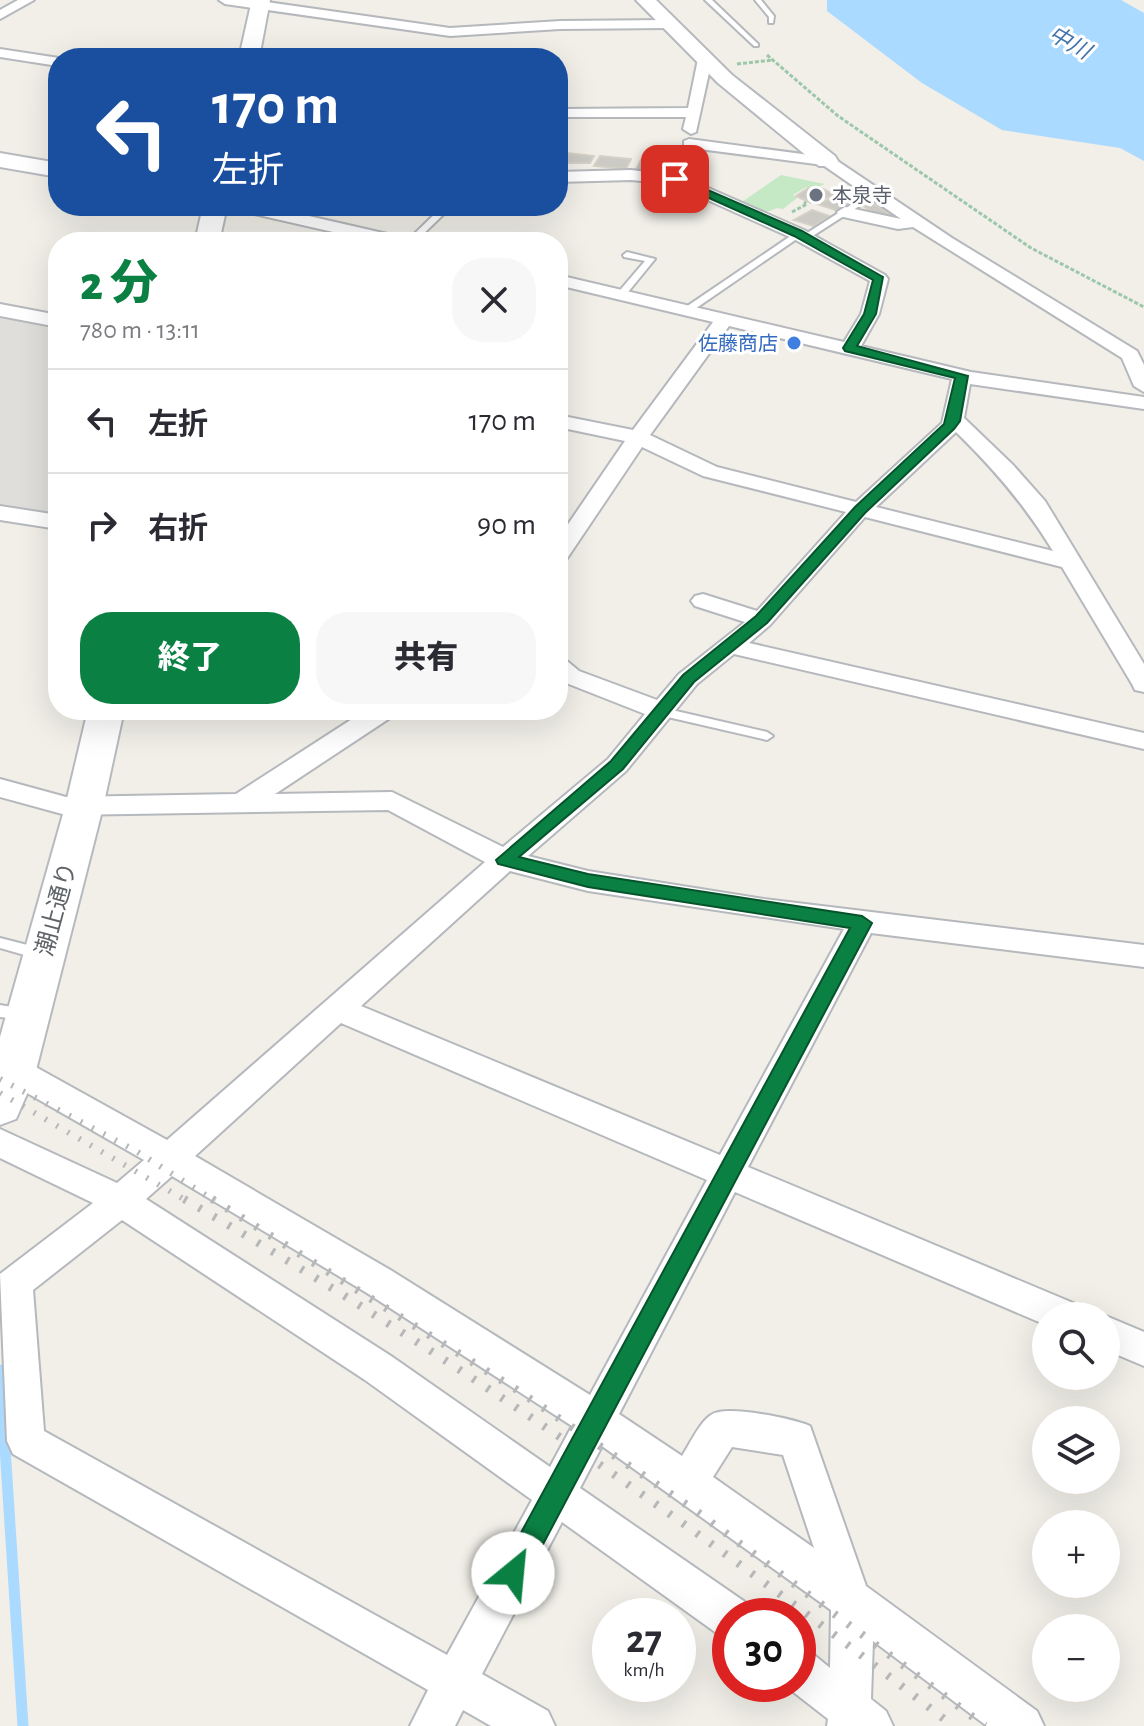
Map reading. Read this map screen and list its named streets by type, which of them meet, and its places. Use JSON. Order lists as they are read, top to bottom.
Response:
{
  "streets": {
    "street": ["潮止通り"]
  },
  "water": ["中川"],
  "places": ["本泉寺", "佐藤商店"],
  "page": {
    "turn": ["170 m", "左折"],
    "heading": ["2 分", "780 m · 13:11"],
    "list": [
      {
        "name": "左折",
        "value": "170 m"
      },
      {
        "name": "右折",
        "value": "90 m"
      }
    ],
    "buttons": ["終了", "共有"],
    "map_buttons": ["+", "−"],
    "speed": "27 km/h",
    "limit": "30"
  }
}
